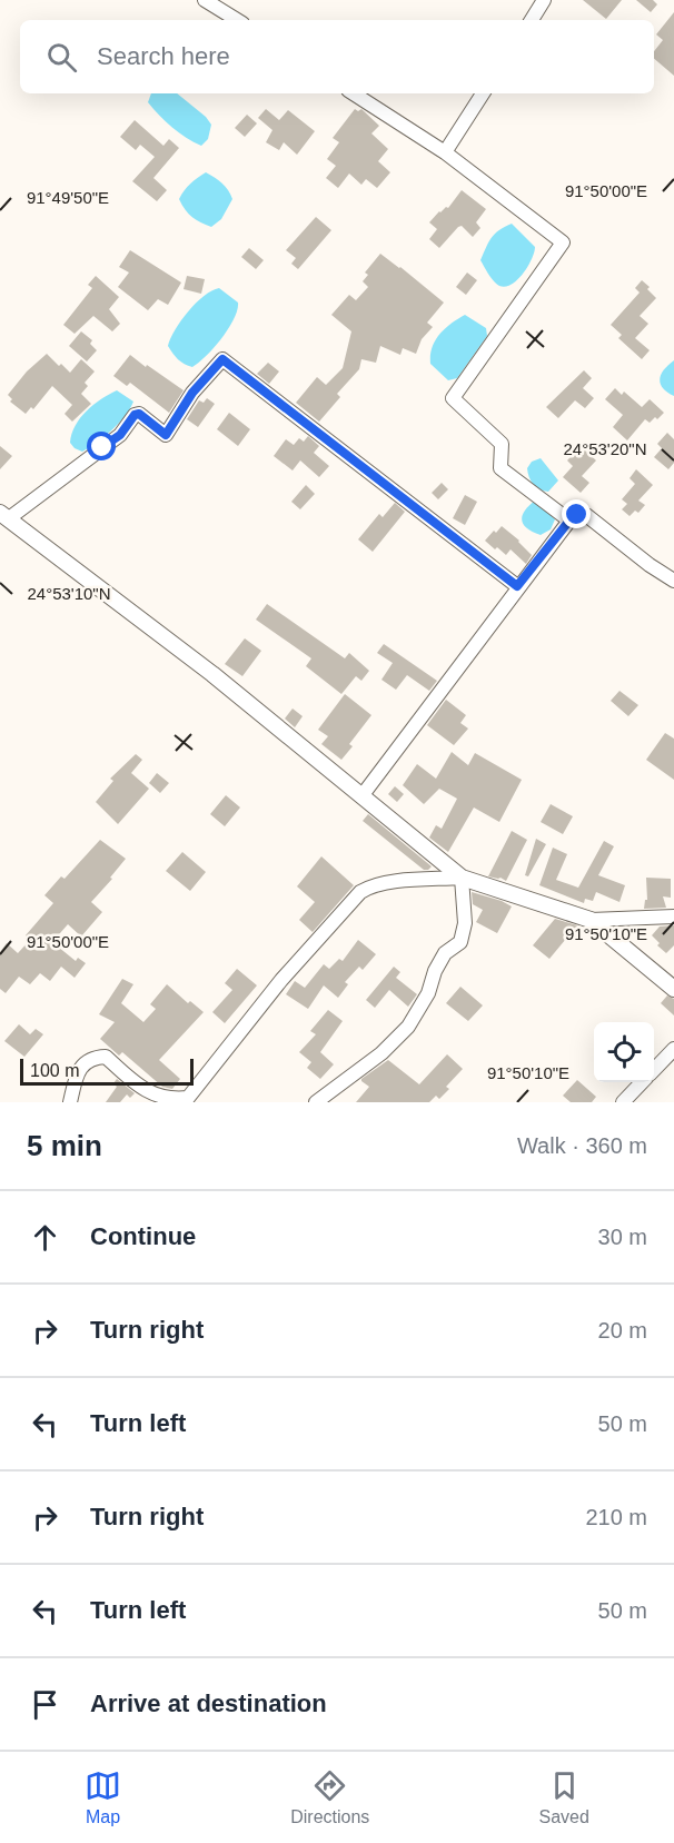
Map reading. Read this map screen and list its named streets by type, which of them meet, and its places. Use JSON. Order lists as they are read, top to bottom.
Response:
{
  "scale_bar": "100 m",
  "page": {
    "search": "Search here",
    "scale": "100 m",
    "heading": ["5 min", "Walk · 360 m"],
    "list": [
      ["Continue", "30 m"],
      ["Turn right", "20 m"],
      ["Turn left", "50 m"],
      ["Turn right", "210 m"],
      ["Turn left", "50 m"],
      "Arrive at destination"
    ],
    "nav": ["Map", "Directions", "Saved"]
  },
  "coordinates": [
    "91°50'00\"E",
    "91°49'50\"E",
    "24°53'20\"N",
    "24°53'10\"N",
    "91°50'10\"E"
  ]
}
